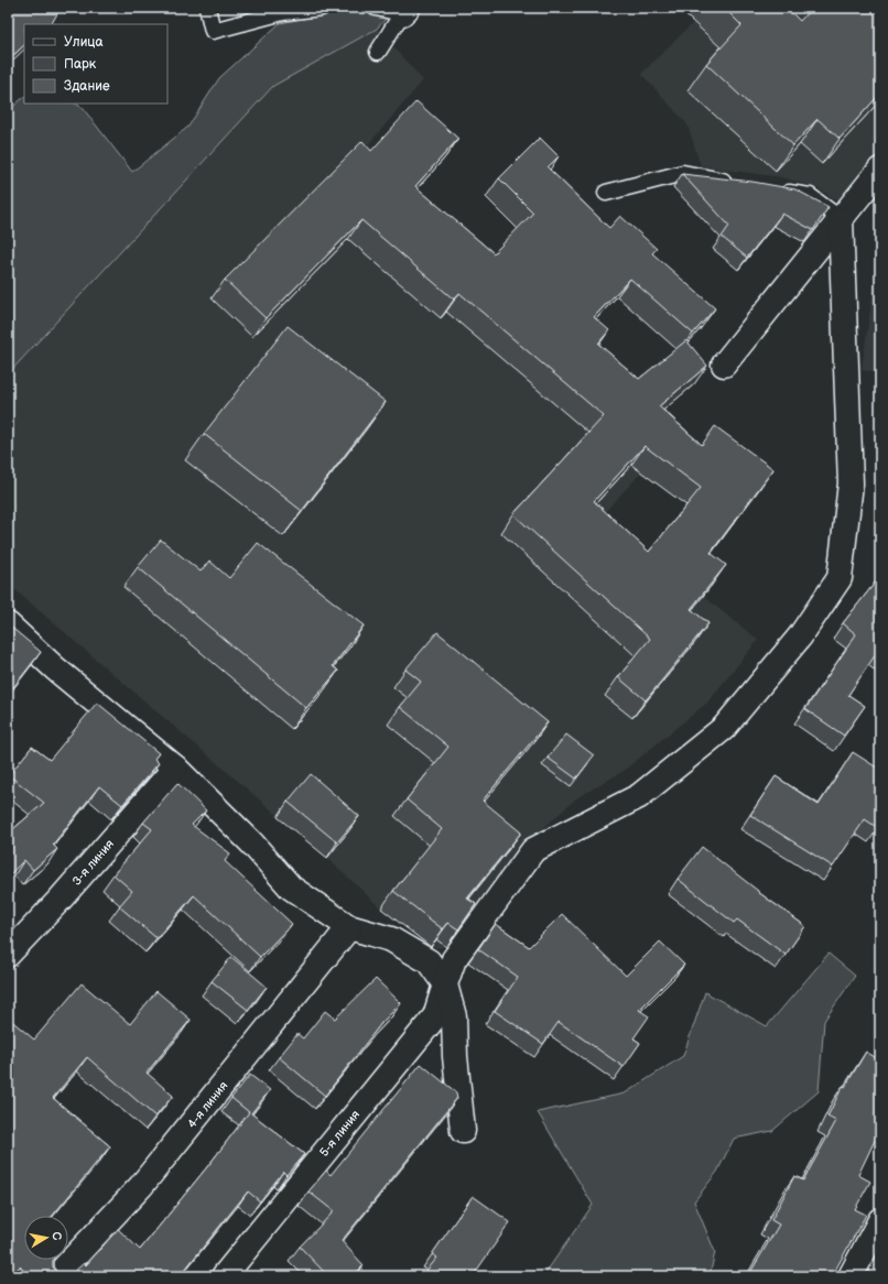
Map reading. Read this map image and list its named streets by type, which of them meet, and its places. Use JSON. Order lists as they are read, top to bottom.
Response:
{
  "streets": {
    "street": ["3-я линия", "4-я линия", "5-я линия"]
  },
  "legend": ["Улица", "Парк", "Здание"],
  "north": "right"
}
